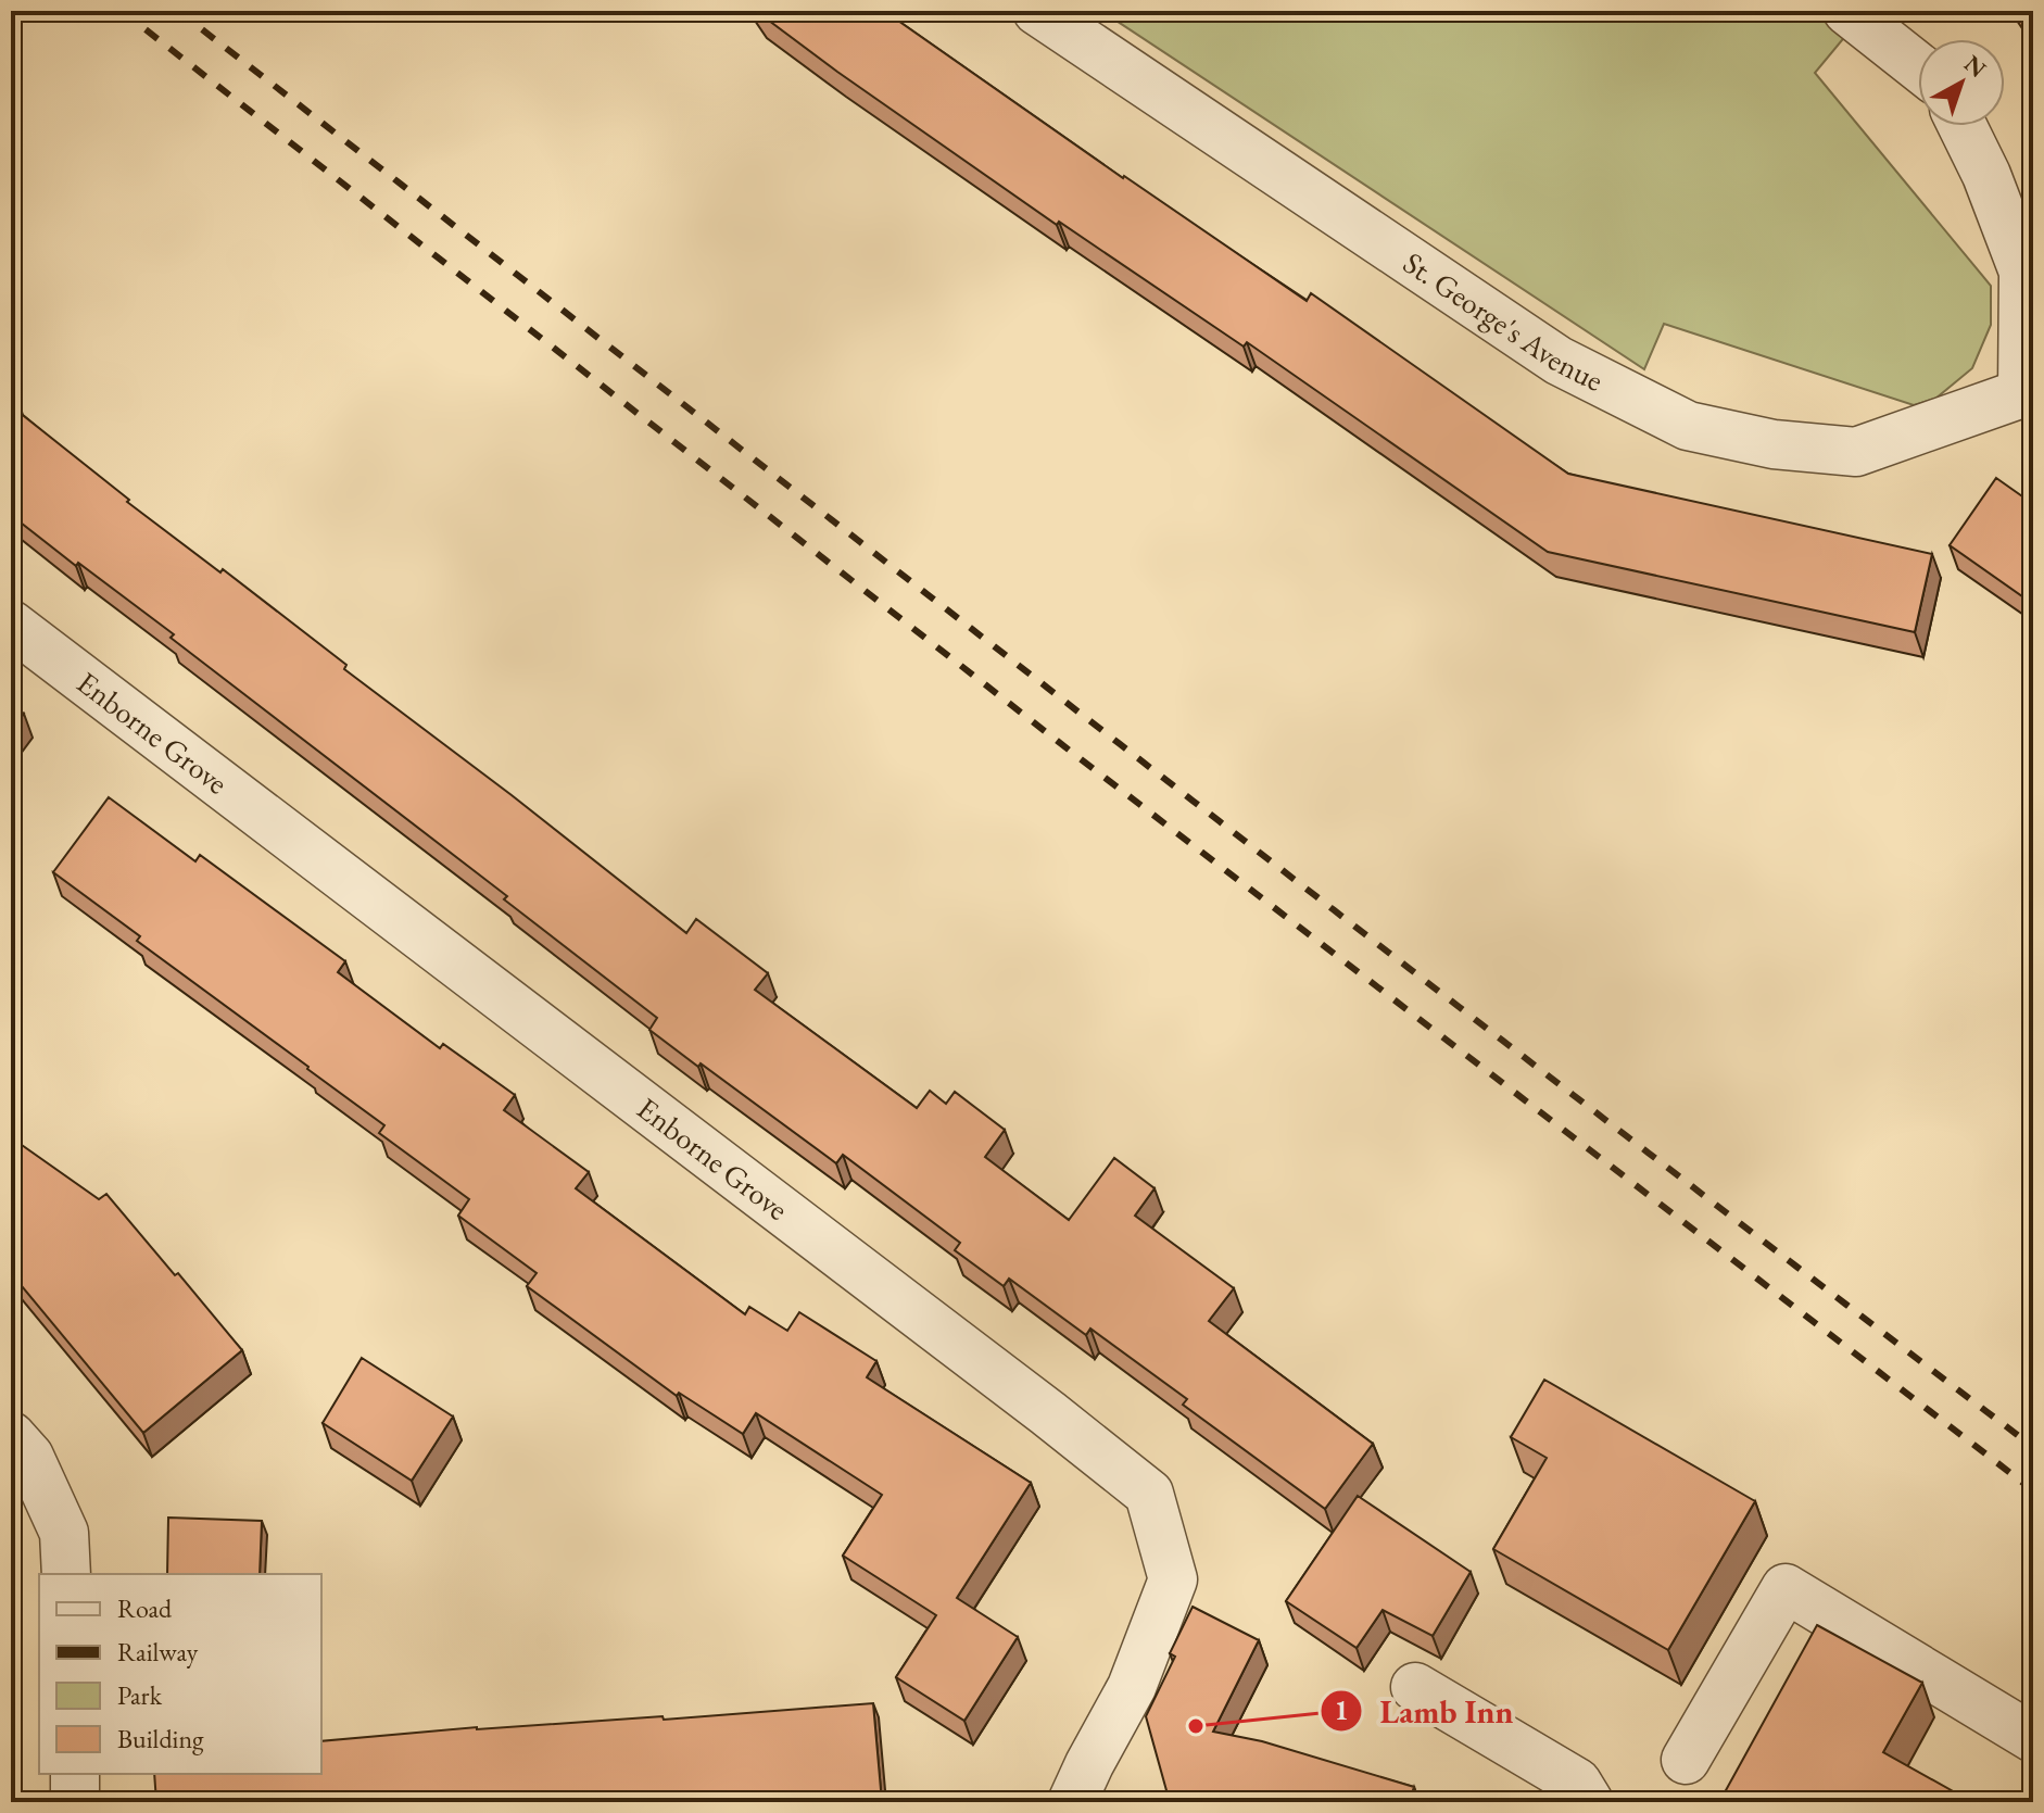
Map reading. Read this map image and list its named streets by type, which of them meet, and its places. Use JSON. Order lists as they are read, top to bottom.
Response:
{
  "streets": {
    "street": ["St. George's Avenue", "Enborne Grove"]
  },
  "places": ["Lamb Inn"],
  "legend": [
    "Road",
    "Railway",
    "Park",
    "Building"
  ],
  "north": "top right"
}
